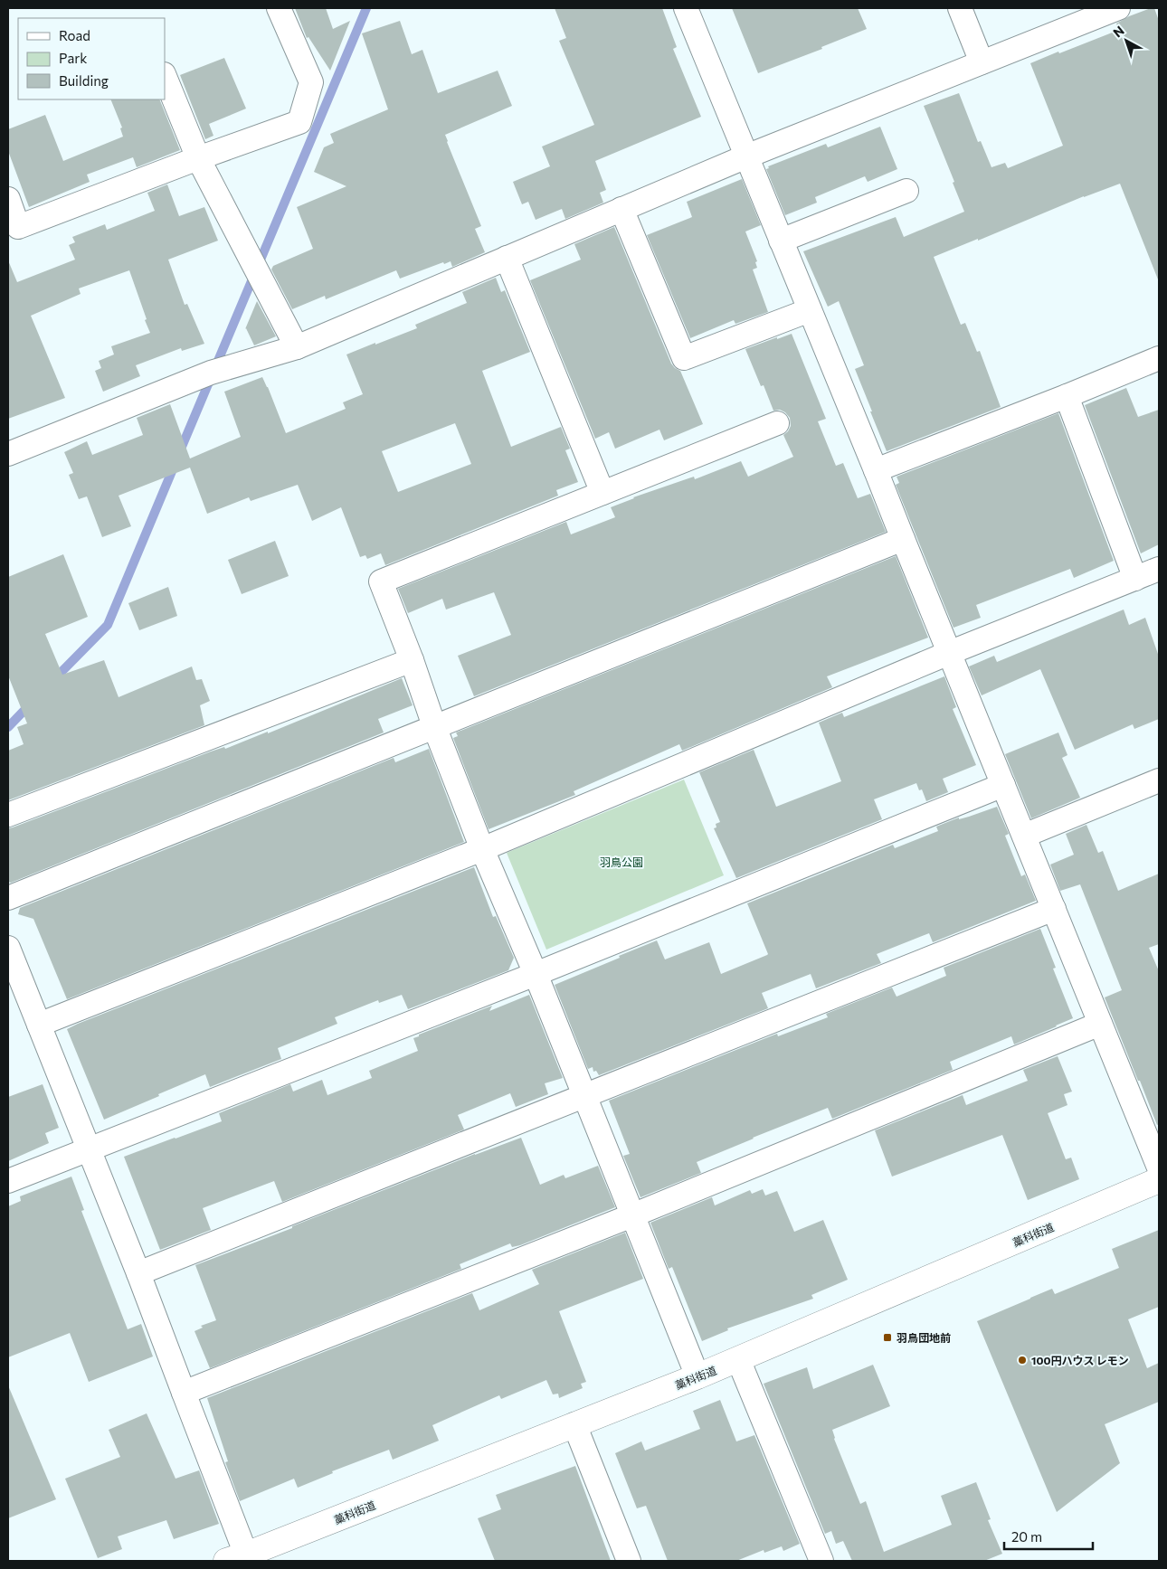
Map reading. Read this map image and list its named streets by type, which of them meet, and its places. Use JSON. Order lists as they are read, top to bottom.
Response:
{
  "streets": {
    "highway": ["藁科街道"]
  },
  "parks": ["羽鳥公園"],
  "places": {
    "transit": ["羽鳥団地前"],
    "other": ["100円ハウス レモン"]
  },
  "legend": ["Road", "Park", "Building"],
  "scale_bar": "20 m",
  "north": "top left"
}
